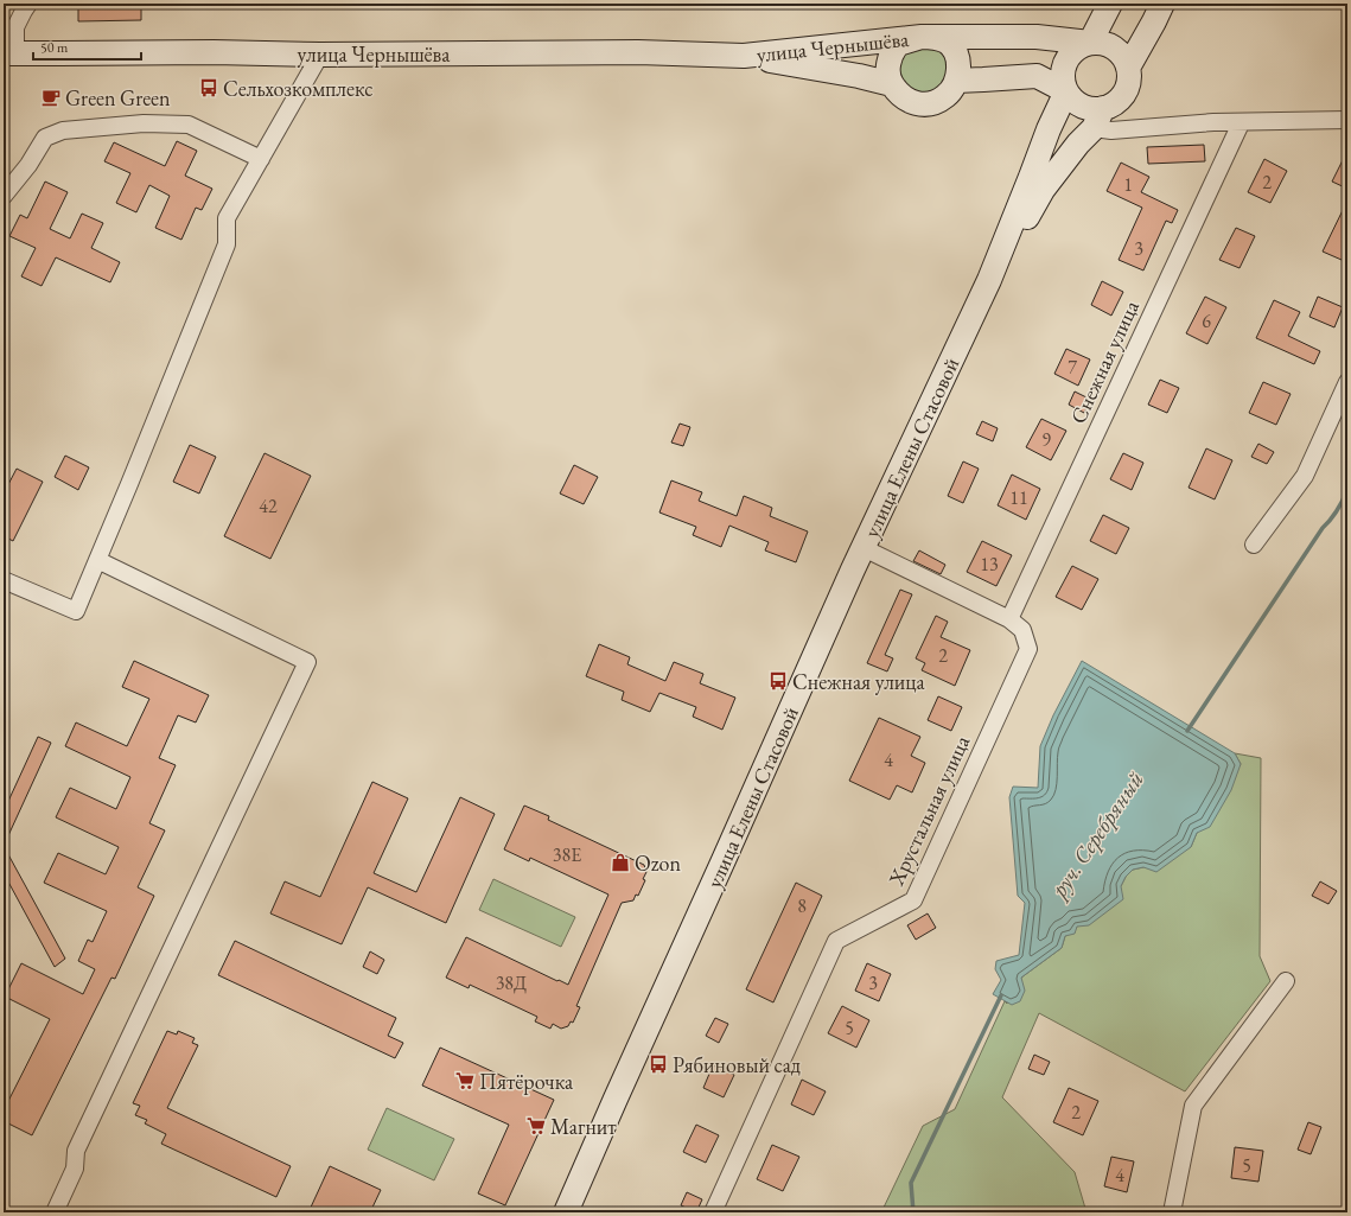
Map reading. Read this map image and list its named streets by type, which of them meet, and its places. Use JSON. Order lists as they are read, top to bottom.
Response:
{
  "streets": {
    "main road": ["улица Чернышёва", "улица Елены Стасовой"],
    "street": ["Снежная улица", "Хрустальная улица"]
  },
  "crossings": [
    ["улица Чернышёва", "улица Елены Стасовой"],
    ["Снежная улица", "Хрустальная улица"]
  ],
  "water": ["руч. Серебряный"],
  "places": {
    "bus stop": ["Сельхозкомплекс", "Снежная улица", "Рябиновый сад"],
    "cafe": ["Green Green"],
    "shop": ["Ozon"],
    "supermarket": ["Пятёрочка", "Магнит"]
  },
  "house_numbers": [
    "2",
    "1",
    "3",
    "6",
    "7",
    "9",
    "11",
    "42",
    "13",
    "2",
    "4",
    "38Е",
    "8",
    "38Д",
    "3",
    "5",
    "2",
    "5",
    "4"
  ],
  "scale_bar": "50 m"
}
